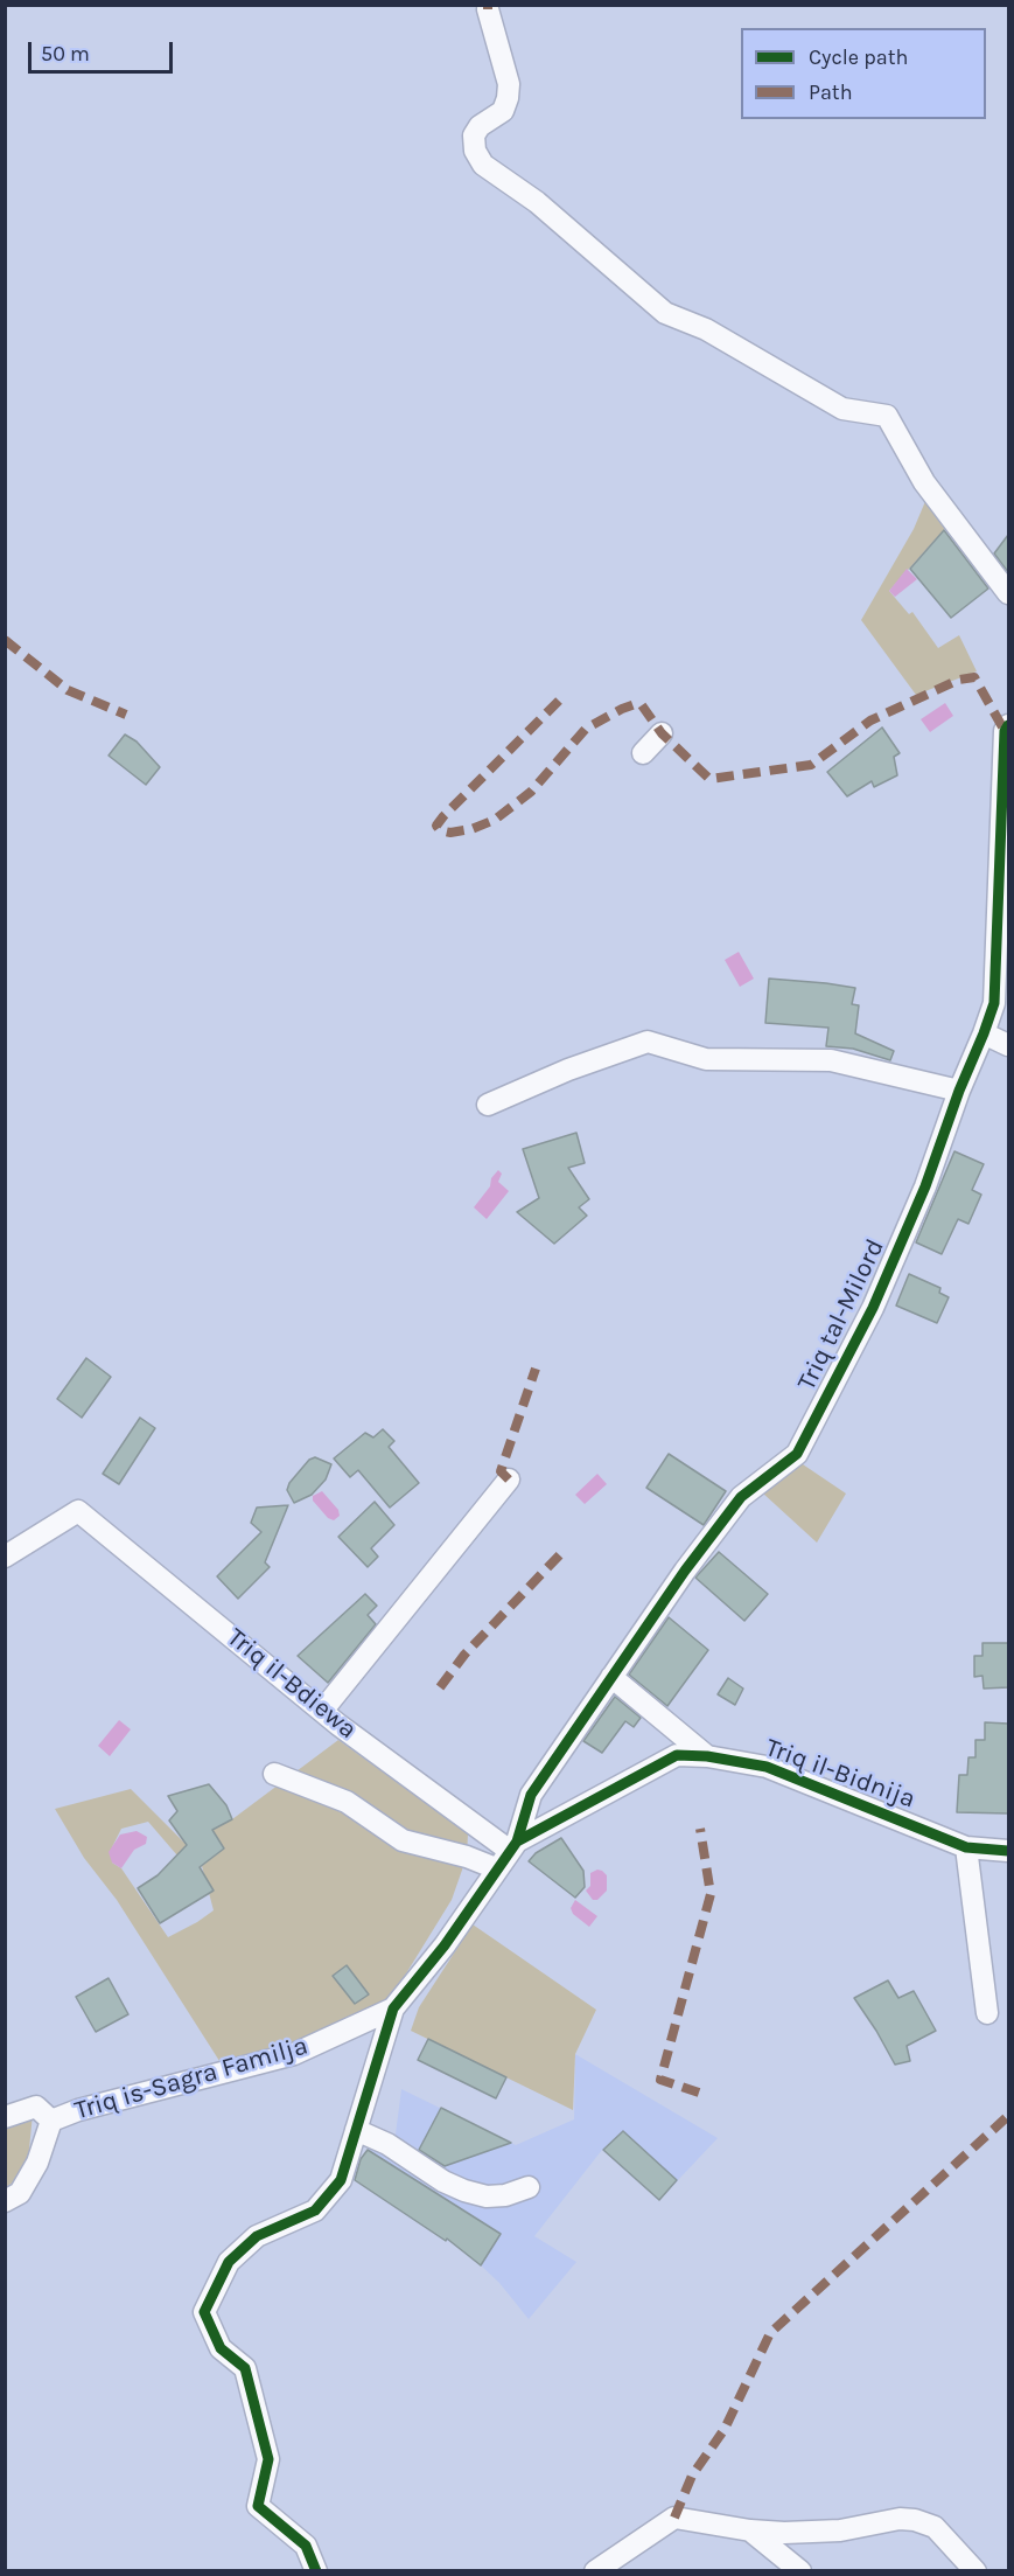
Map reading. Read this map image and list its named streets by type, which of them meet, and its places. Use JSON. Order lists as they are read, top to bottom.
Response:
{
  "streets": {
    "street": [
      "Triq tal-Milord",
      "Triq il-Bdiewa",
      "Triq il-Bidnija",
      "Triq is-Sagra Familja"
    ]
  },
  "crossings": [
    ["Triq tal-Milord", "Triq il-Bdiewa"],
    ["Triq tal-Milord", "Triq il-Bidnija"],
    ["Triq tal-Milord", "Triq is-Sagra Familja"],
    ["Triq il-Bdiewa", "Triq il-Bidnija"],
    ["Triq il-Bdiewa", "Triq is-Sagra Familja"],
    ["Triq il-Bidnija", "Triq is-Sagra Familja"]
  ],
  "legend": ["Cycle path", "Path"],
  "scale_bar": "50 m"
}
